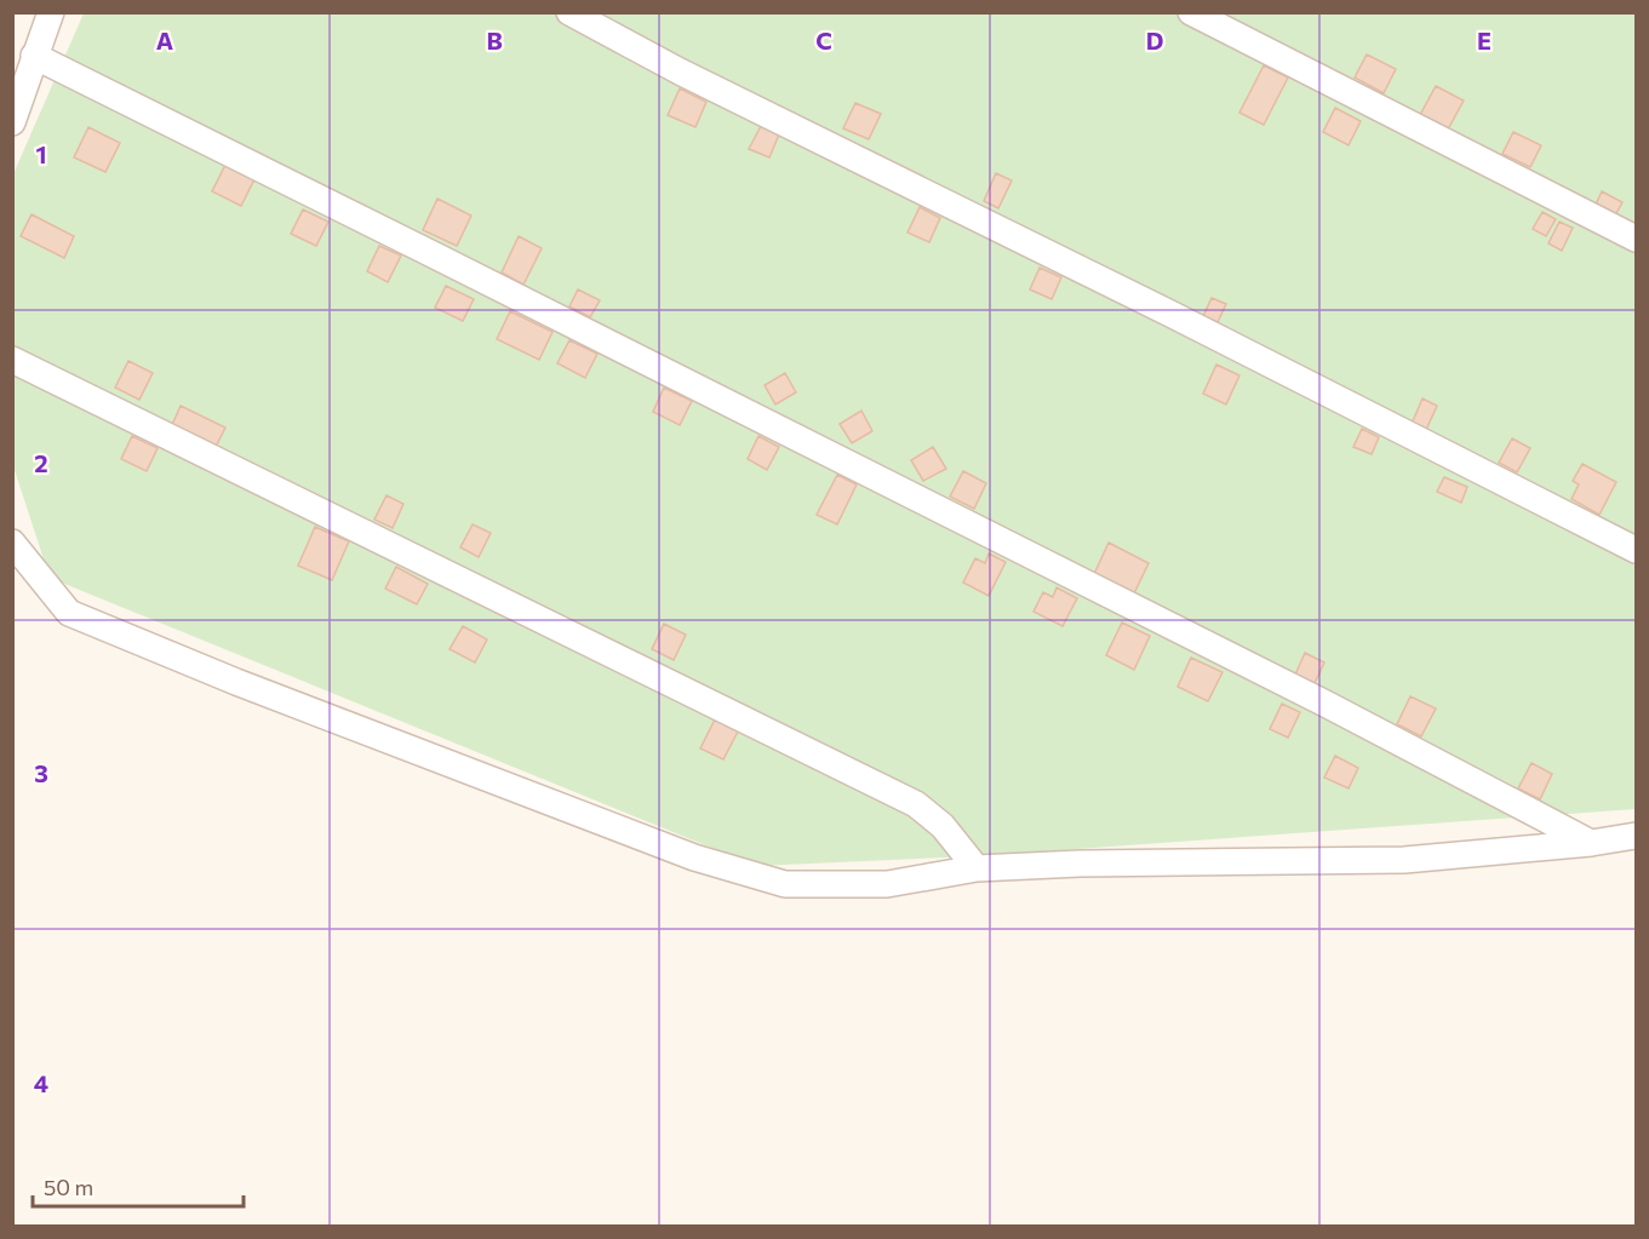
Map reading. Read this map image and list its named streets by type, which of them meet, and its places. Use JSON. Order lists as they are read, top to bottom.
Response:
{
  "scale_bar": "50 m",
  "grid": {
    "columns": [
      "A",
      "B",
      "C",
      "D",
      "E"
    ],
    "rows": [
      "1",
      "2",
      "3",
      "4"
    ]
  }
}
